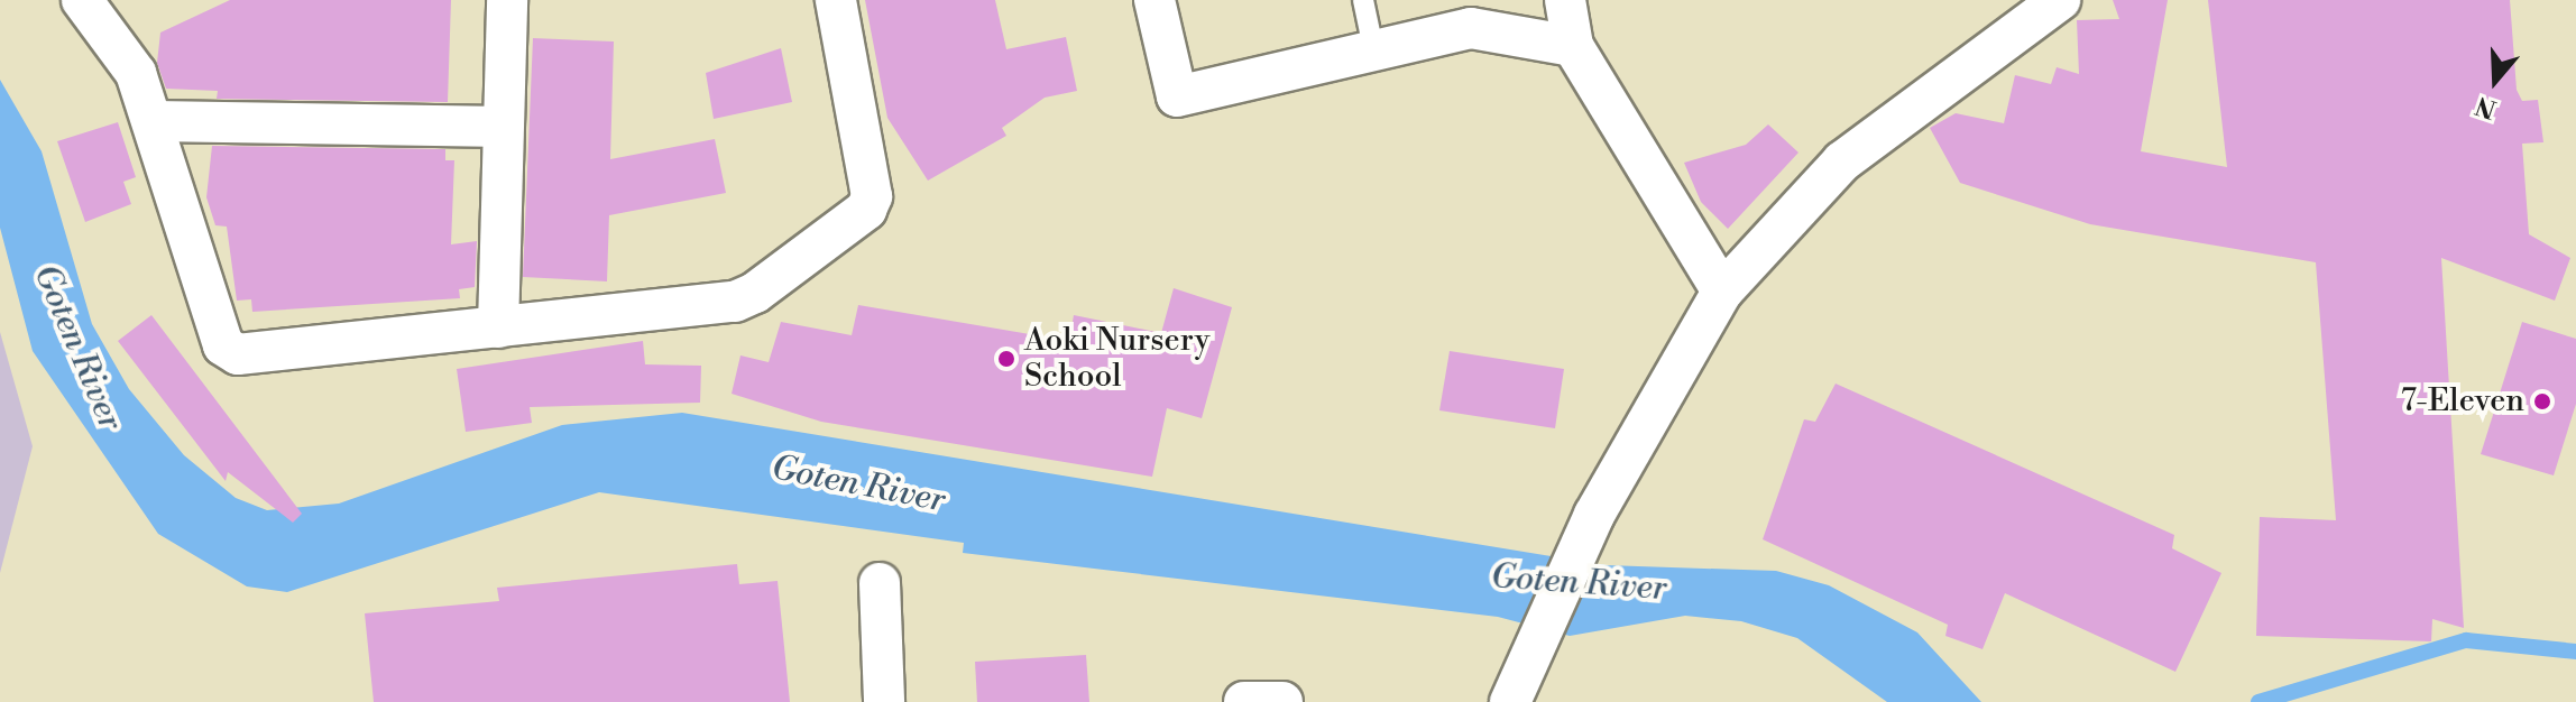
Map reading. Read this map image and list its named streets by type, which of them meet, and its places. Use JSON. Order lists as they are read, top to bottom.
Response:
{
  "water": ["Goten River"],
  "places": ["Aoki Nursery School", "7-Eleven"],
  "north": "bottom"
}
